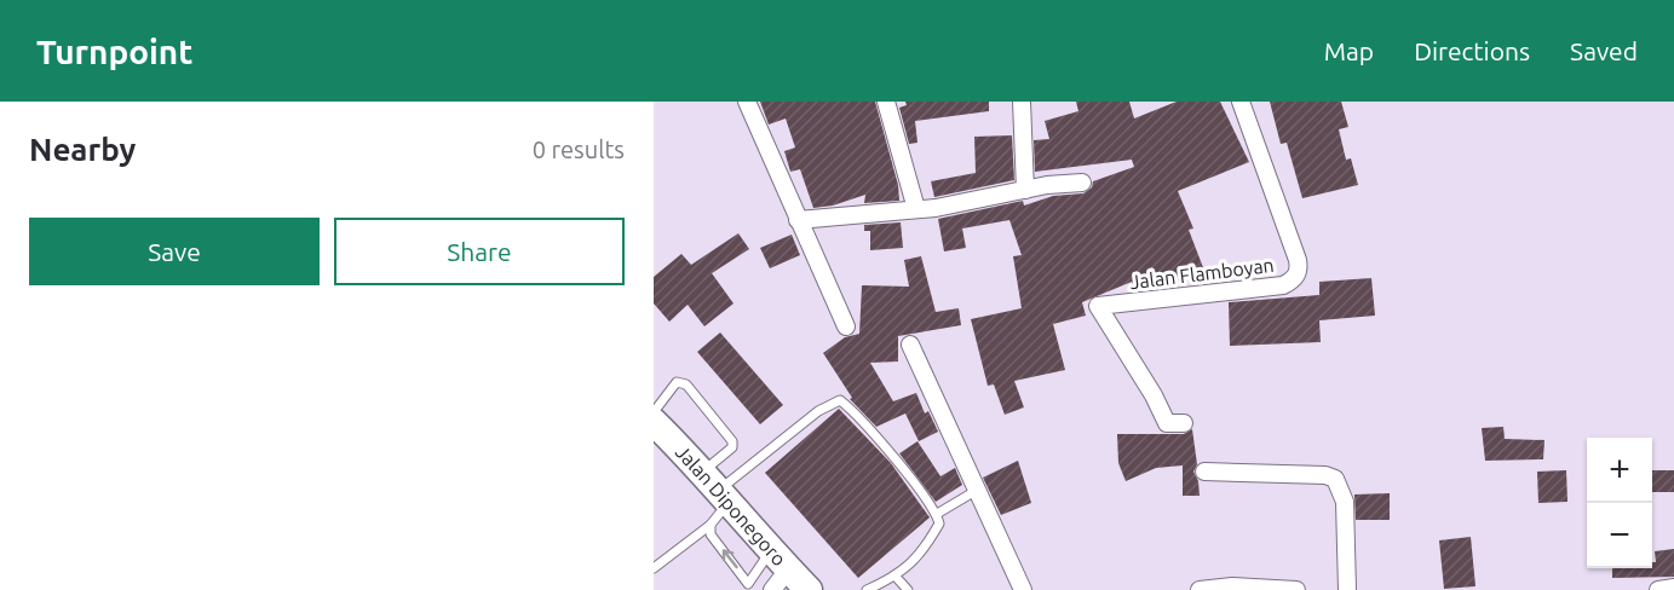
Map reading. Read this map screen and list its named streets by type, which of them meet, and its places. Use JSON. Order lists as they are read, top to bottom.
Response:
{
  "streets": {
    "main road": ["Jalan Diponegoro"],
    "street": ["Jalan Flamboyan"]
  },
  "page": {
    "header": "Turnpoint",
    "nav": ["Map", "Directions", "Saved"],
    "heading": ["Nearby", "0 results"],
    "buttons": ["Save", "Share"],
    "map_buttons": ["+", "−"]
  }
}
